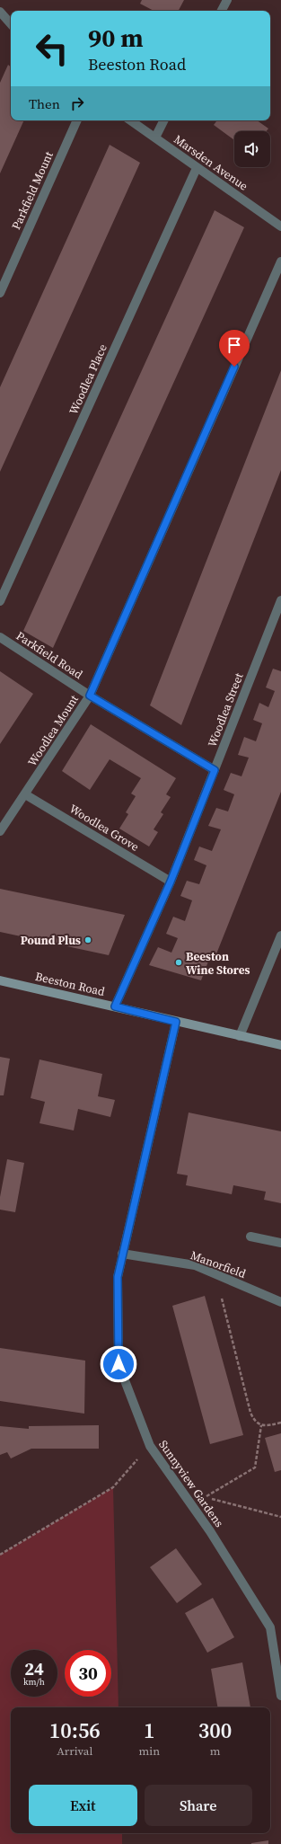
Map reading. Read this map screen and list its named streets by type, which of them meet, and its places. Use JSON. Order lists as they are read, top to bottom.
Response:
{
  "streets": {
    "street": [
      "Marsden Avenue",
      "Parkfield Mount",
      "Woodlea Place",
      "Parkfield Road",
      "Woodlea Street",
      "Woodlea Mount",
      "Woodlea Grove",
      "Beeston Road",
      "Manorfield",
      "Sunnyview Gardens"
    ]
  },
  "crossings": [
    ["Marsden Avenue", "Woodlea Place"],
    ["Parkfield Road", "Woodlea Street"],
    ["Parkfield Road", "Woodlea Mount"],
    ["Woodlea Street", "Woodlea Grove"],
    ["Woodlea Street", "Beeston Road"],
    ["Woodlea Mount", "Woodlea Grove"],
    ["Beeston Road", "Sunnyview Gardens"],
    ["Manorfield", "Sunnyview Gardens"]
  ],
  "places": ["Pound Plus", "Beeston Wine Stores"],
  "page": {
    "turn": ["90 m", "Beeston Road"],
    "then": "Then",
    "speed": "24 km/h",
    "limit": "30",
    "eta": [
      "10:56",
      "Arrival",
      "1",
      "min",
      "300",
      "m"
    ],
    "buttons": ["Exit", "Share"]
  }
}
